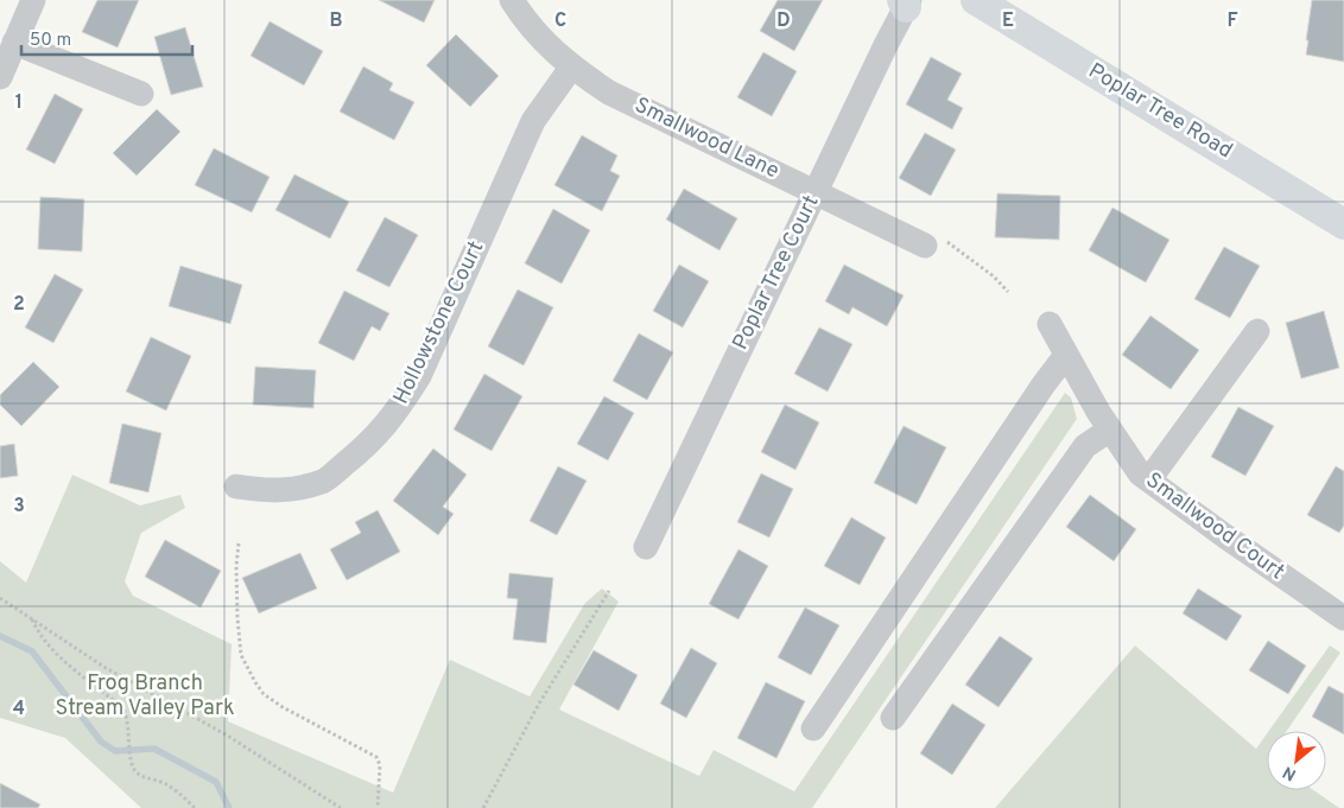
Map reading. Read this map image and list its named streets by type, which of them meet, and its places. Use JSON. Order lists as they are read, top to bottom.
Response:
{
  "streets": {
    "main road": ["Poplar Tree Road"],
    "street": [
      "Smallwood Lane",
      "Poplar Tree Court",
      "Hollowstone Court",
      "Smallwood Court"
    ]
  },
  "crossings": [
    ["Smallwood Lane", "Poplar Tree Court"],
    ["Smallwood Lane", "Hollowstone Court"]
  ],
  "parks": ["Frog Branch Stream Valley Park"],
  "scale_bar": "50 m",
  "north": "bottom left",
  "grid": {
    "columns": [
      "B",
      "C",
      "D",
      "E",
      "F"
    ],
    "rows": [
      "1",
      "2",
      "3",
      "4"
    ]
  }
}
